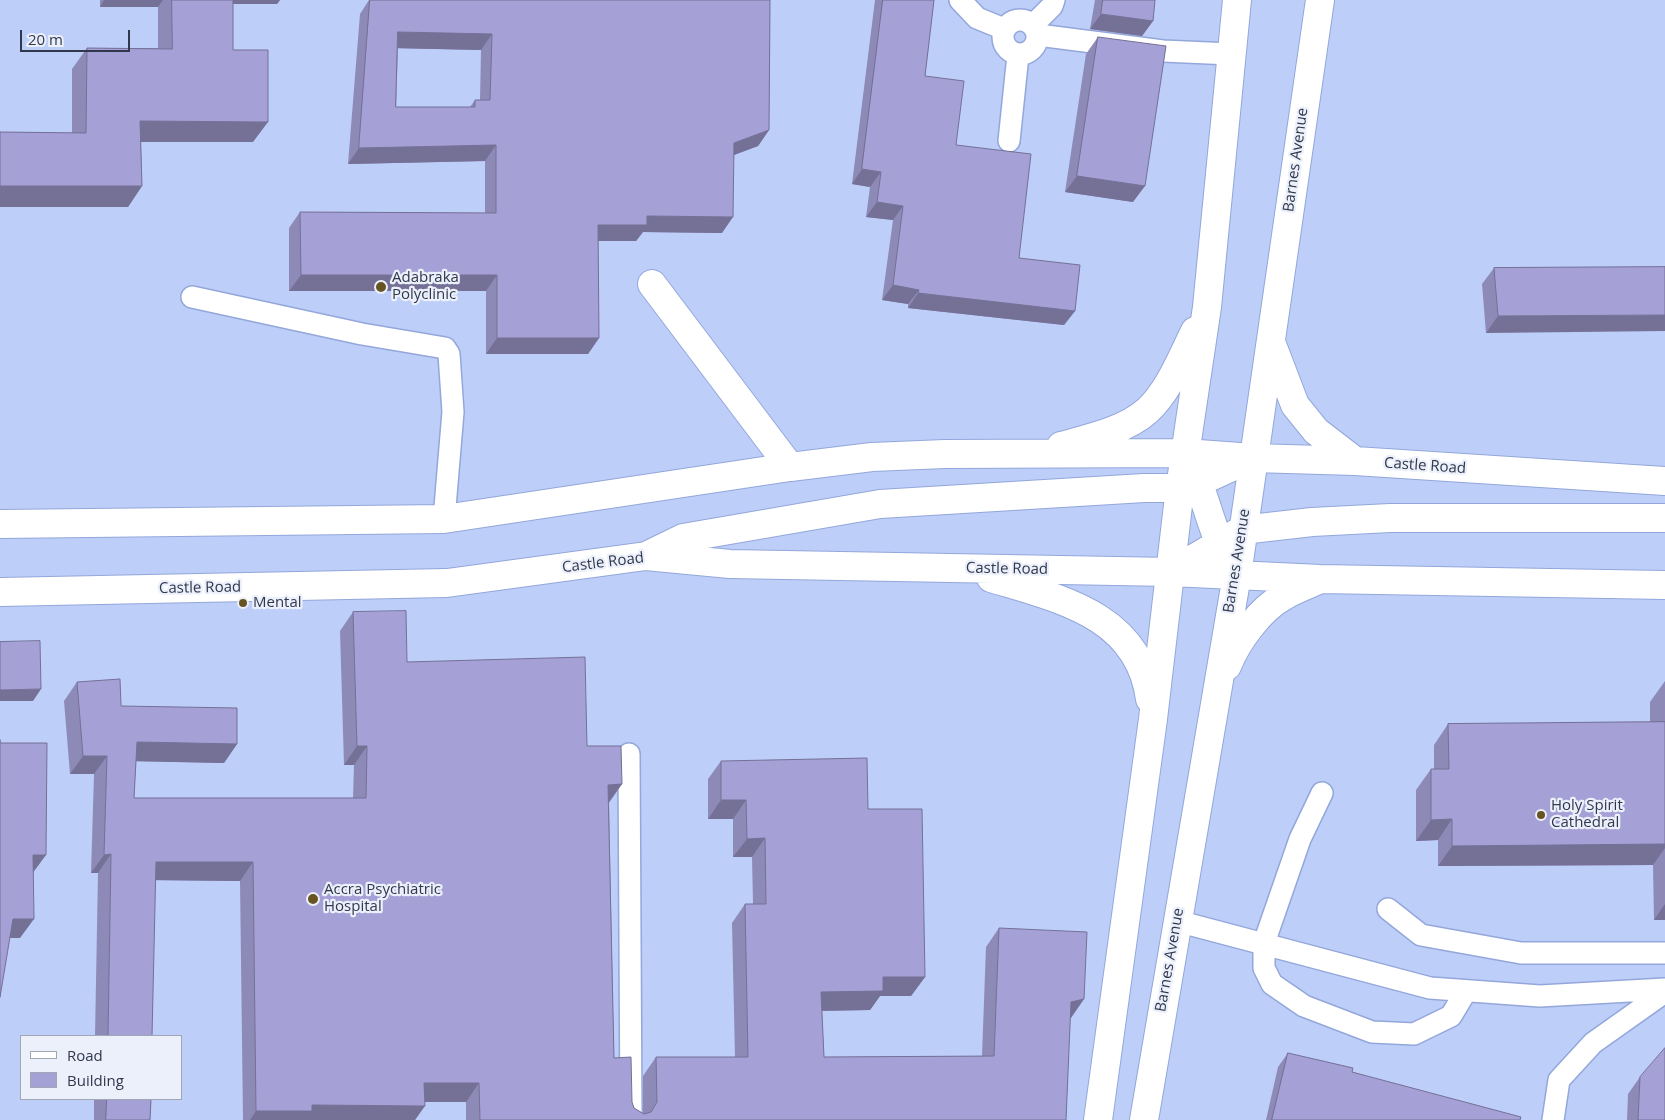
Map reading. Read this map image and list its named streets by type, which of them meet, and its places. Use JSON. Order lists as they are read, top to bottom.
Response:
{
  "streets": {
    "main road": ["Barnes Avenue", "Castle Road"]
  },
  "crossings": [
    ["Barnes Avenue", "Castle Road"]
  ],
  "places": [
    "Adabraka Polyclinic",
    "Mental",
    "Holy Spirit Cathedral",
    "Accra Psychiatric Hospital"
  ],
  "legend": ["Road", "Building"],
  "scale_bar": "20 m"
}
